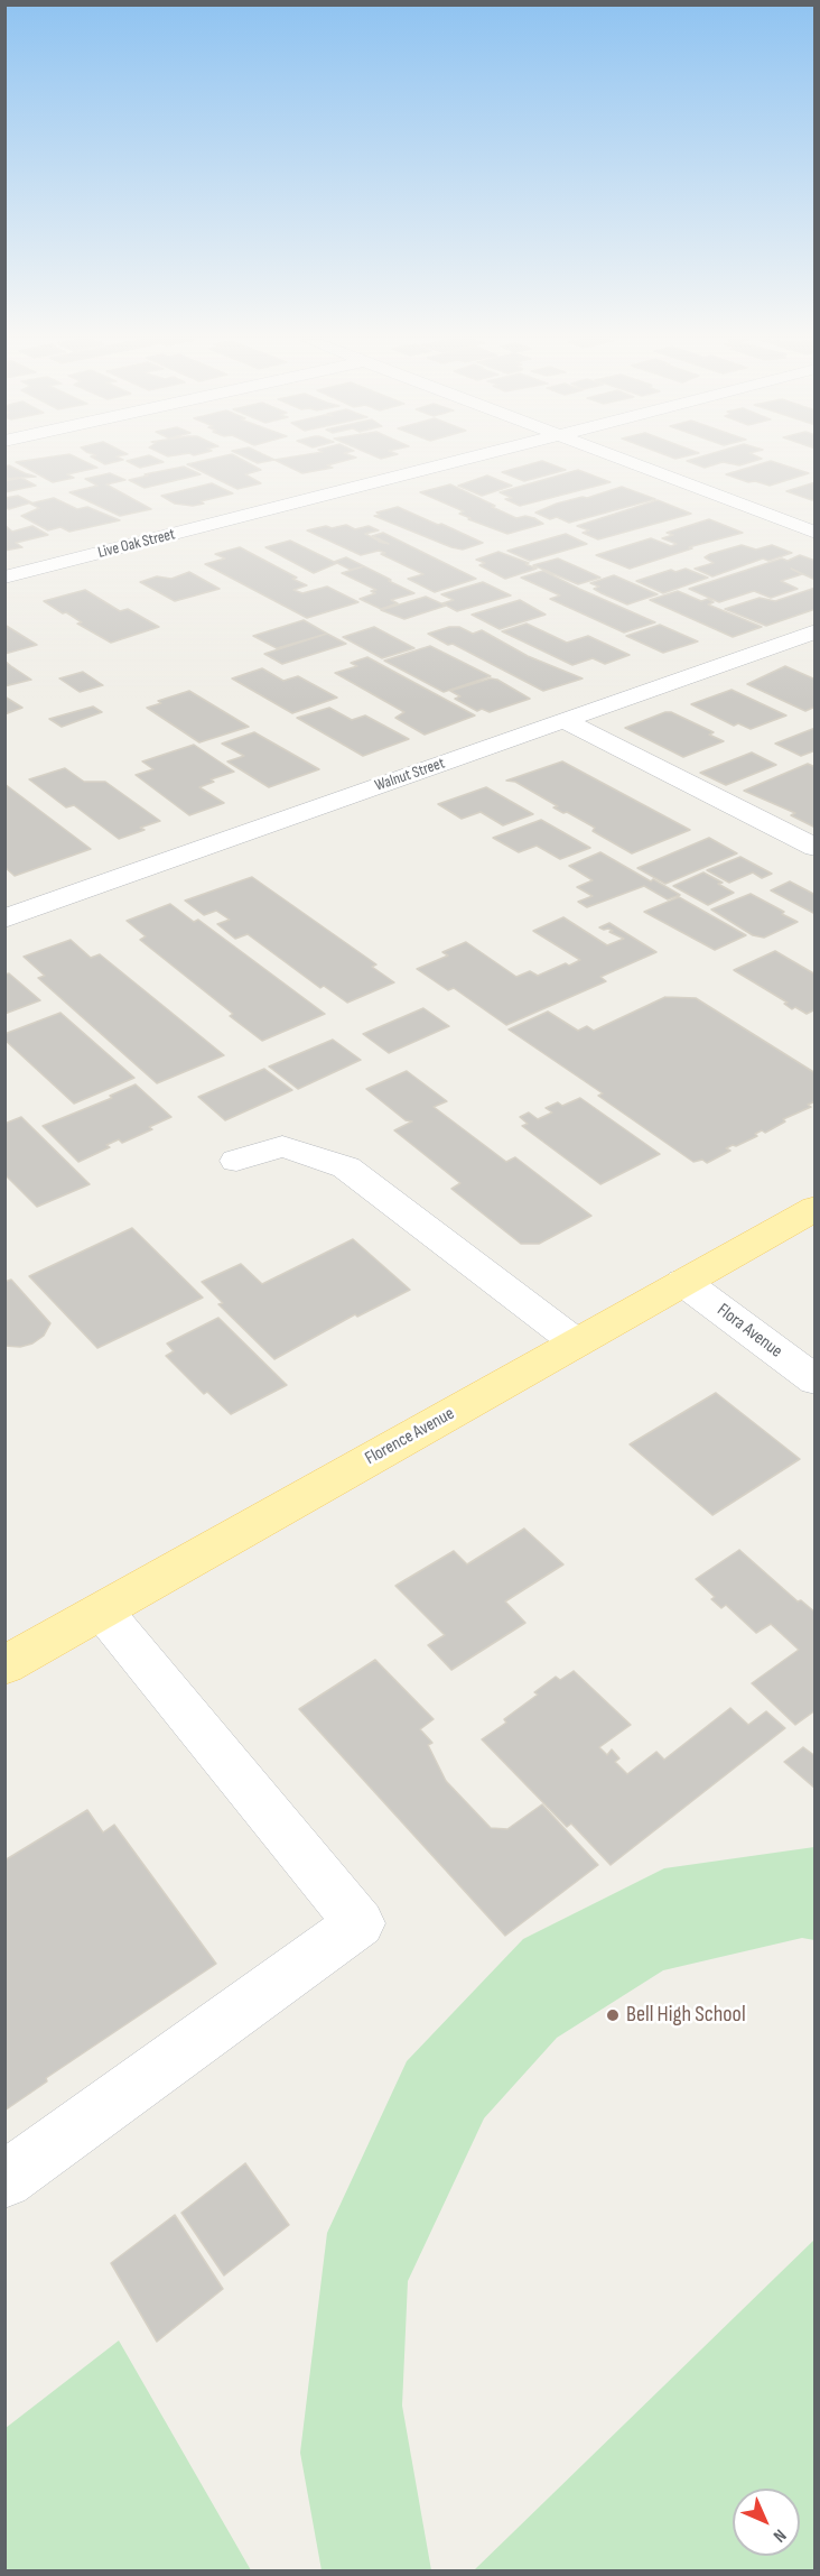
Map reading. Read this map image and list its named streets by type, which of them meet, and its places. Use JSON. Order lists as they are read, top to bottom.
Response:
{
  "streets": {
    "main road": ["Florence Avenue"],
    "street": ["Live Oak Street", "Walnut Street", "Flora Avenue"]
  },
  "crossings": [
    ["Flora Avenue", "Florence Avenue"]
  ],
  "places": ["Bell High School"],
  "north": "bottom right"
}
